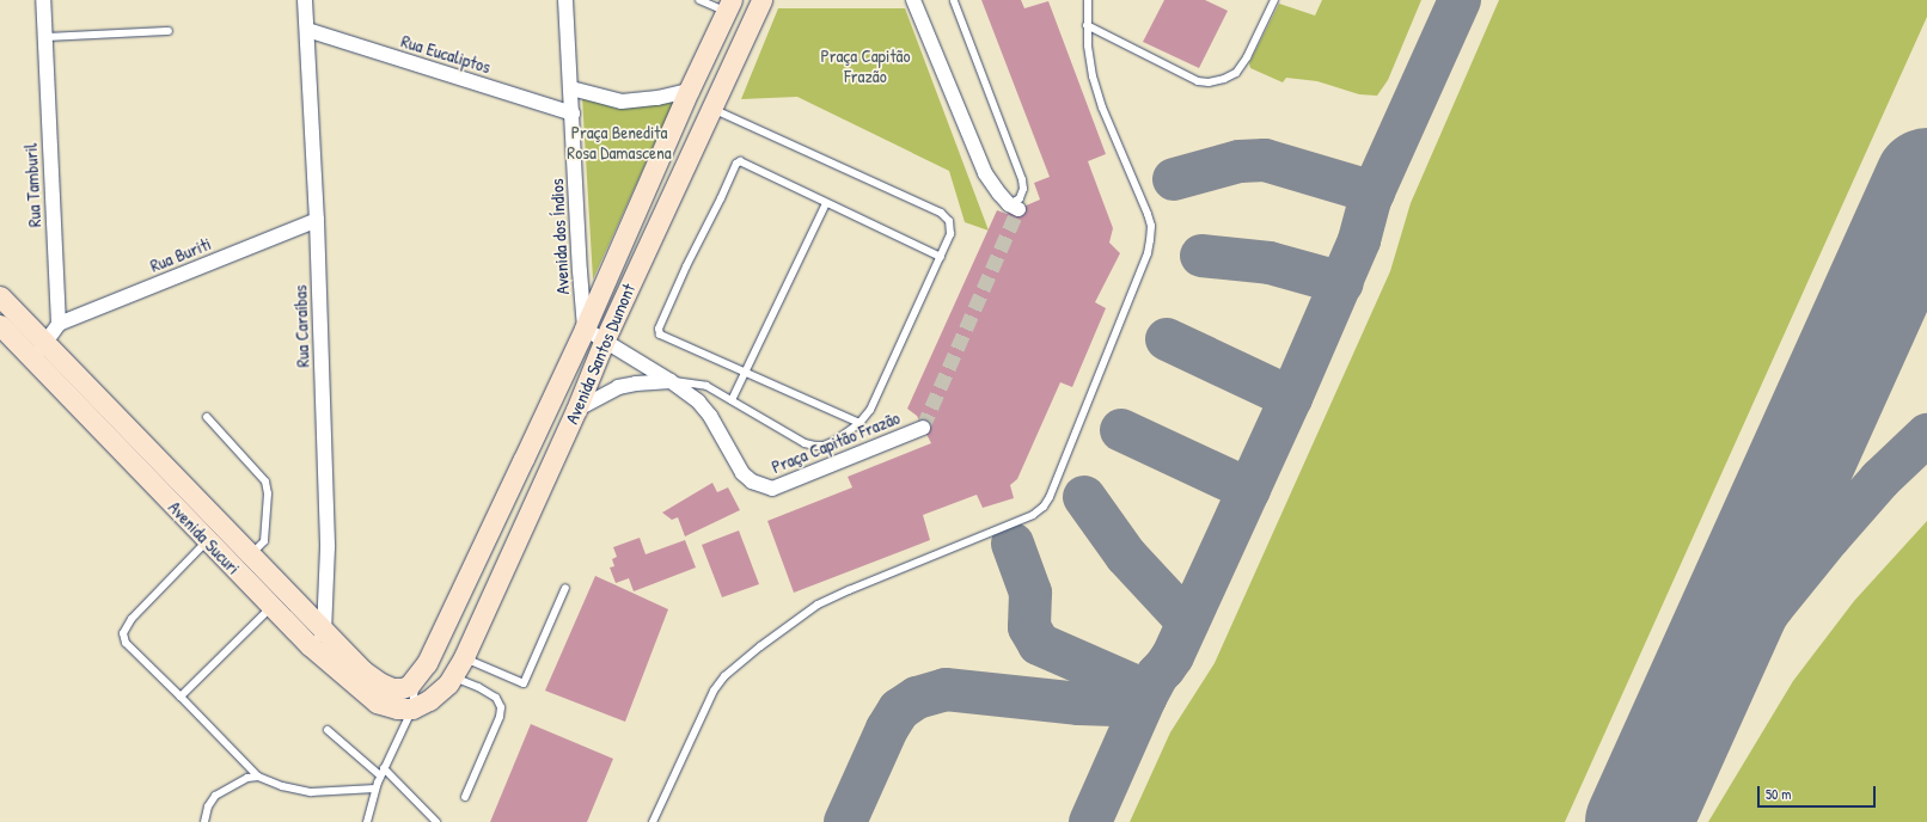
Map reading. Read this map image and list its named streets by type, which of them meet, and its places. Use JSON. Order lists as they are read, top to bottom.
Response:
{
  "streets": {
    "main road": ["Avenida Santos Dumont", "Avenida Sucuri"],
    "street": [
      "Rua Eucaliptos",
      "Rua Tamburil",
      "Avenida dos Índios",
      "Rua Buriti",
      "Rua Caraíbas",
      "Praça Capitão Frazão"
    ]
  },
  "crossings": [
    ["Rua Eucaliptos", "Avenida dos Índios"],
    ["Rua Eucaliptos", "Rua Caraíbas"],
    ["Rua Tamburil", "Rua Buriti"],
    ["Avenida dos Índios", "Avenida Santos Dumont"],
    ["Avenida dos Índios", "Praça Capitão Frazão"],
    ["Rua Buriti", "Rua Caraíbas"],
    ["Rua Caraíbas", "Avenida Sucuri"],
    ["Avenida Santos Dumont", "Praça Capitão Frazão"],
    ["Avenida Santos Dumont", "Avenida Sucuri"]
  ],
  "parks": ["Praça Capitão Frazão", "Praça Benedita Rosa Damascena"],
  "scale_bar": "50 m"
}
